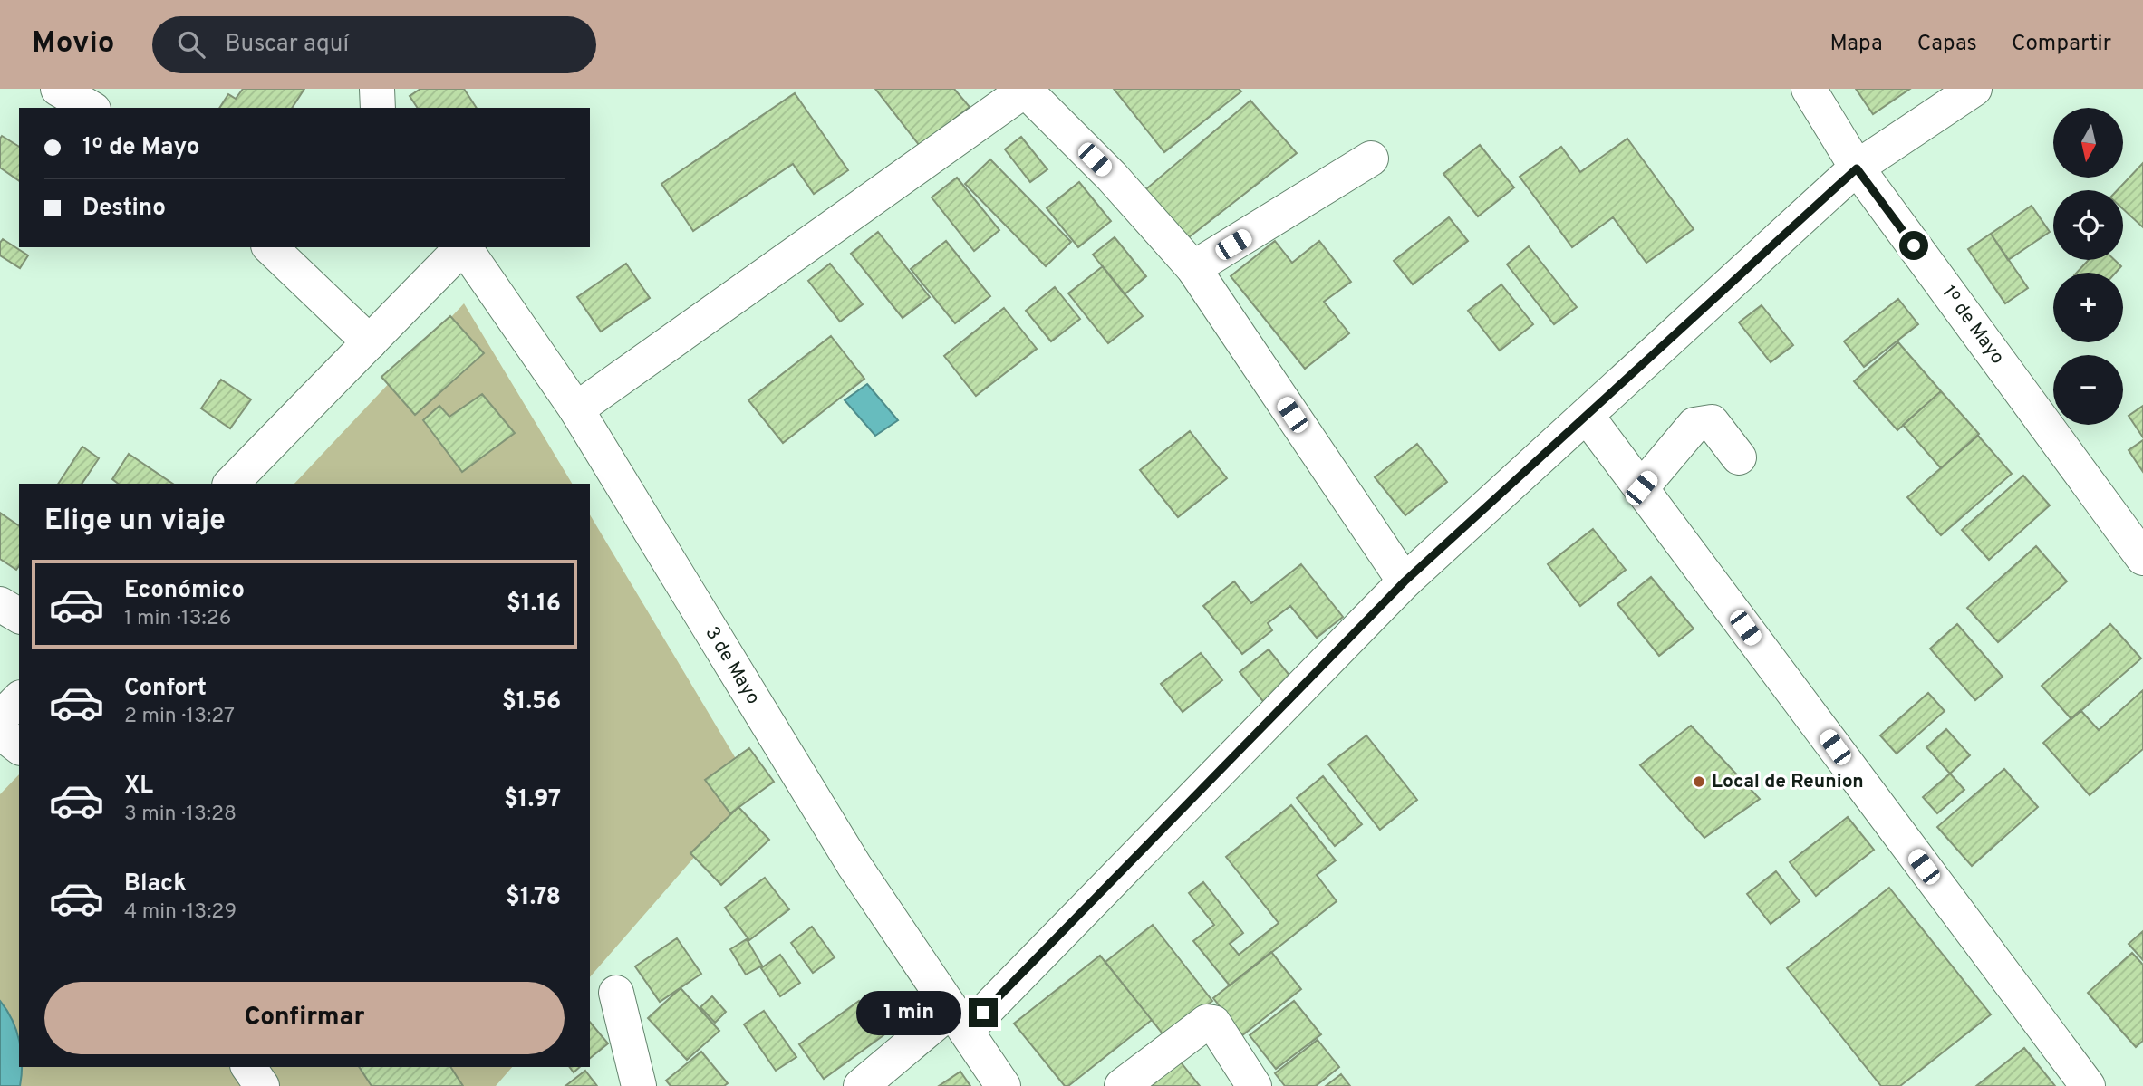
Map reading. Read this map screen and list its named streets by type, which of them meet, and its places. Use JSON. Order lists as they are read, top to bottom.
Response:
{
  "streets": {
    "street": ["1º de Mayo", "3 de Mayo"]
  },
  "places": ["Local de Reunion"],
  "north": "bottom",
  "page": {
    "header": "Movio",
    "search": "Buscar aquí",
    "nav": ["Mapa", "Capas", "Compartir"],
    "map_buttons": ["+", "−"],
    "banner": ["1º de Mayo", "Destino"],
    "heading": "Elige un viaje",
    "list": [
      {
        "name": "Económico",
        "note": "1 min · 13:26",
        "value": "$1.16"
      },
      {
        "name": "Confort",
        "note": "2 min · 13:27",
        "value": "$1.56"
      },
      {
        "name": "XL",
        "note": "3 min · 13:28",
        "value": "$1.97"
      },
      {
        "name": "Black",
        "note": "4 min · 13:29",
        "value": "$1.78"
      }
    ],
    "buttons": "Confirmar",
    "bubble": "1 min"
  }
}
